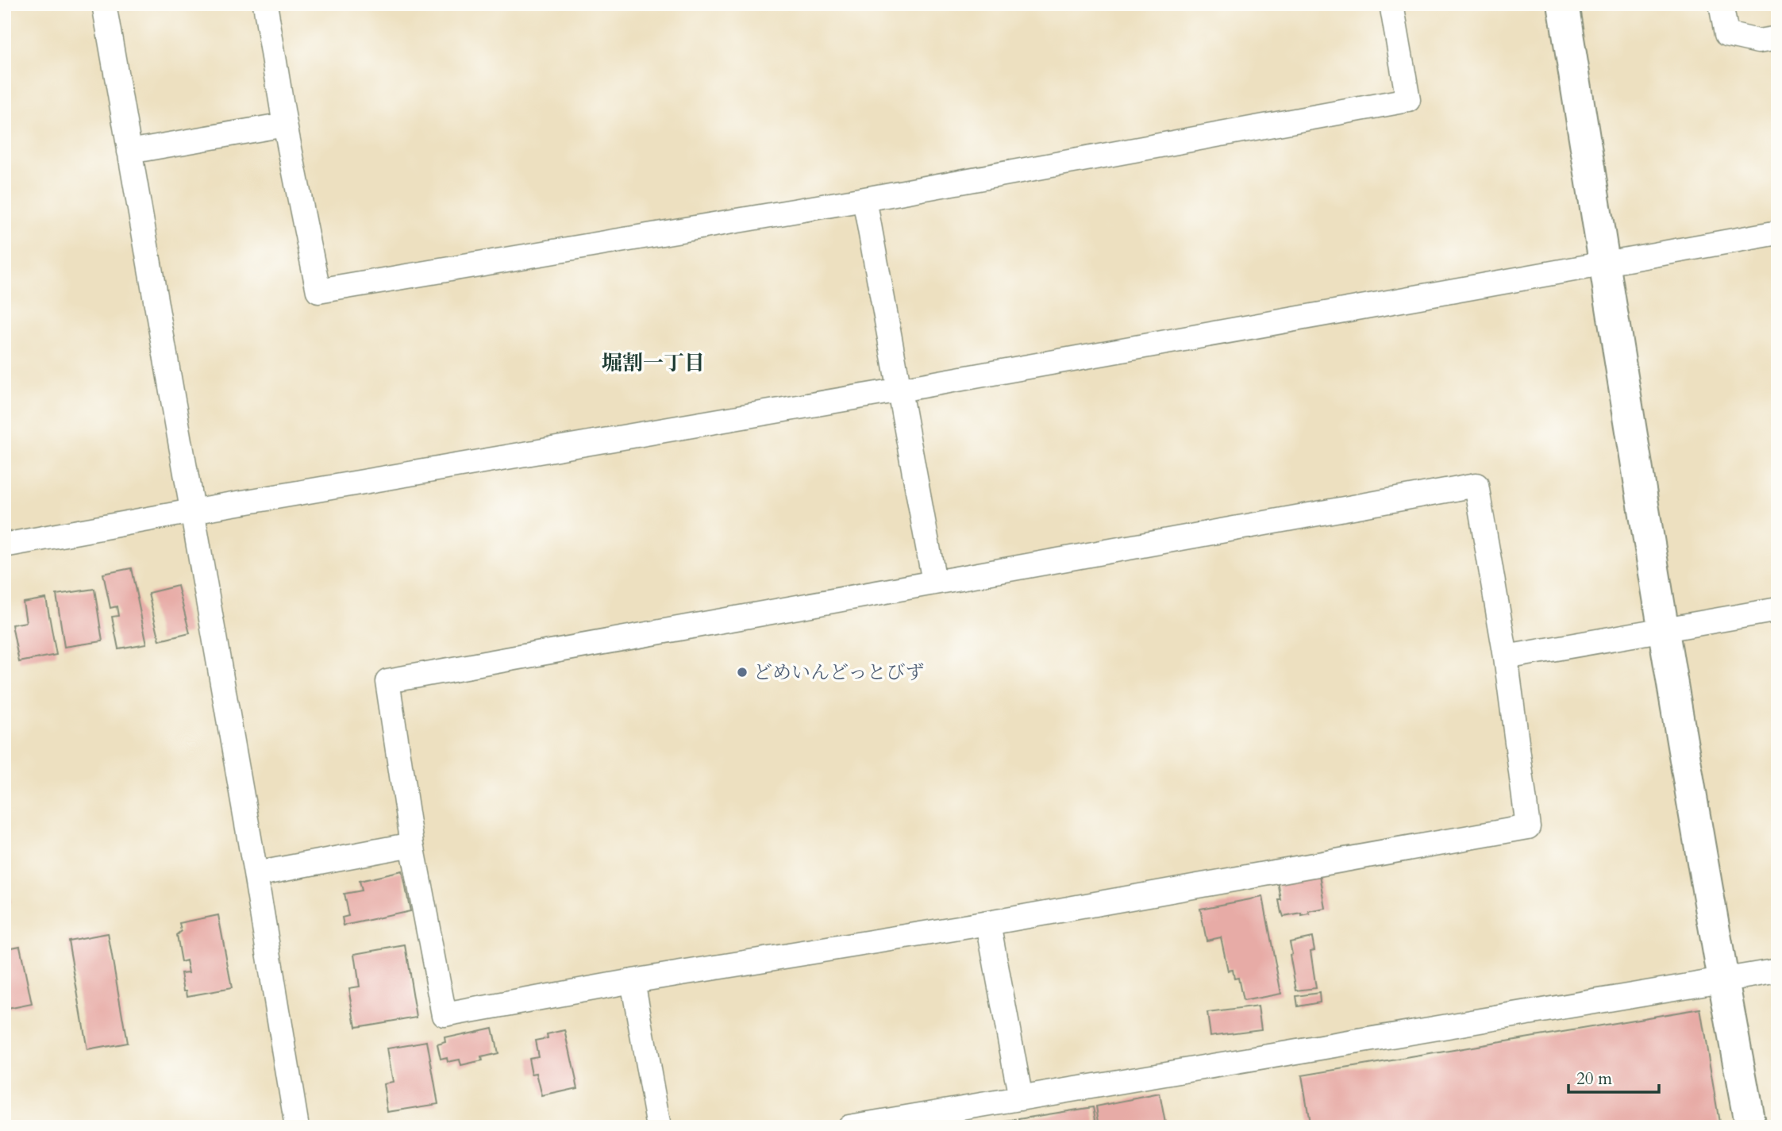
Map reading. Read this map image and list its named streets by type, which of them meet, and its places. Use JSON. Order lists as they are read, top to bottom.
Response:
{
  "districts": ["堀割一丁目"],
  "places": ["どめいんどっとびず"],
  "scale_bar": "20 m"
}
